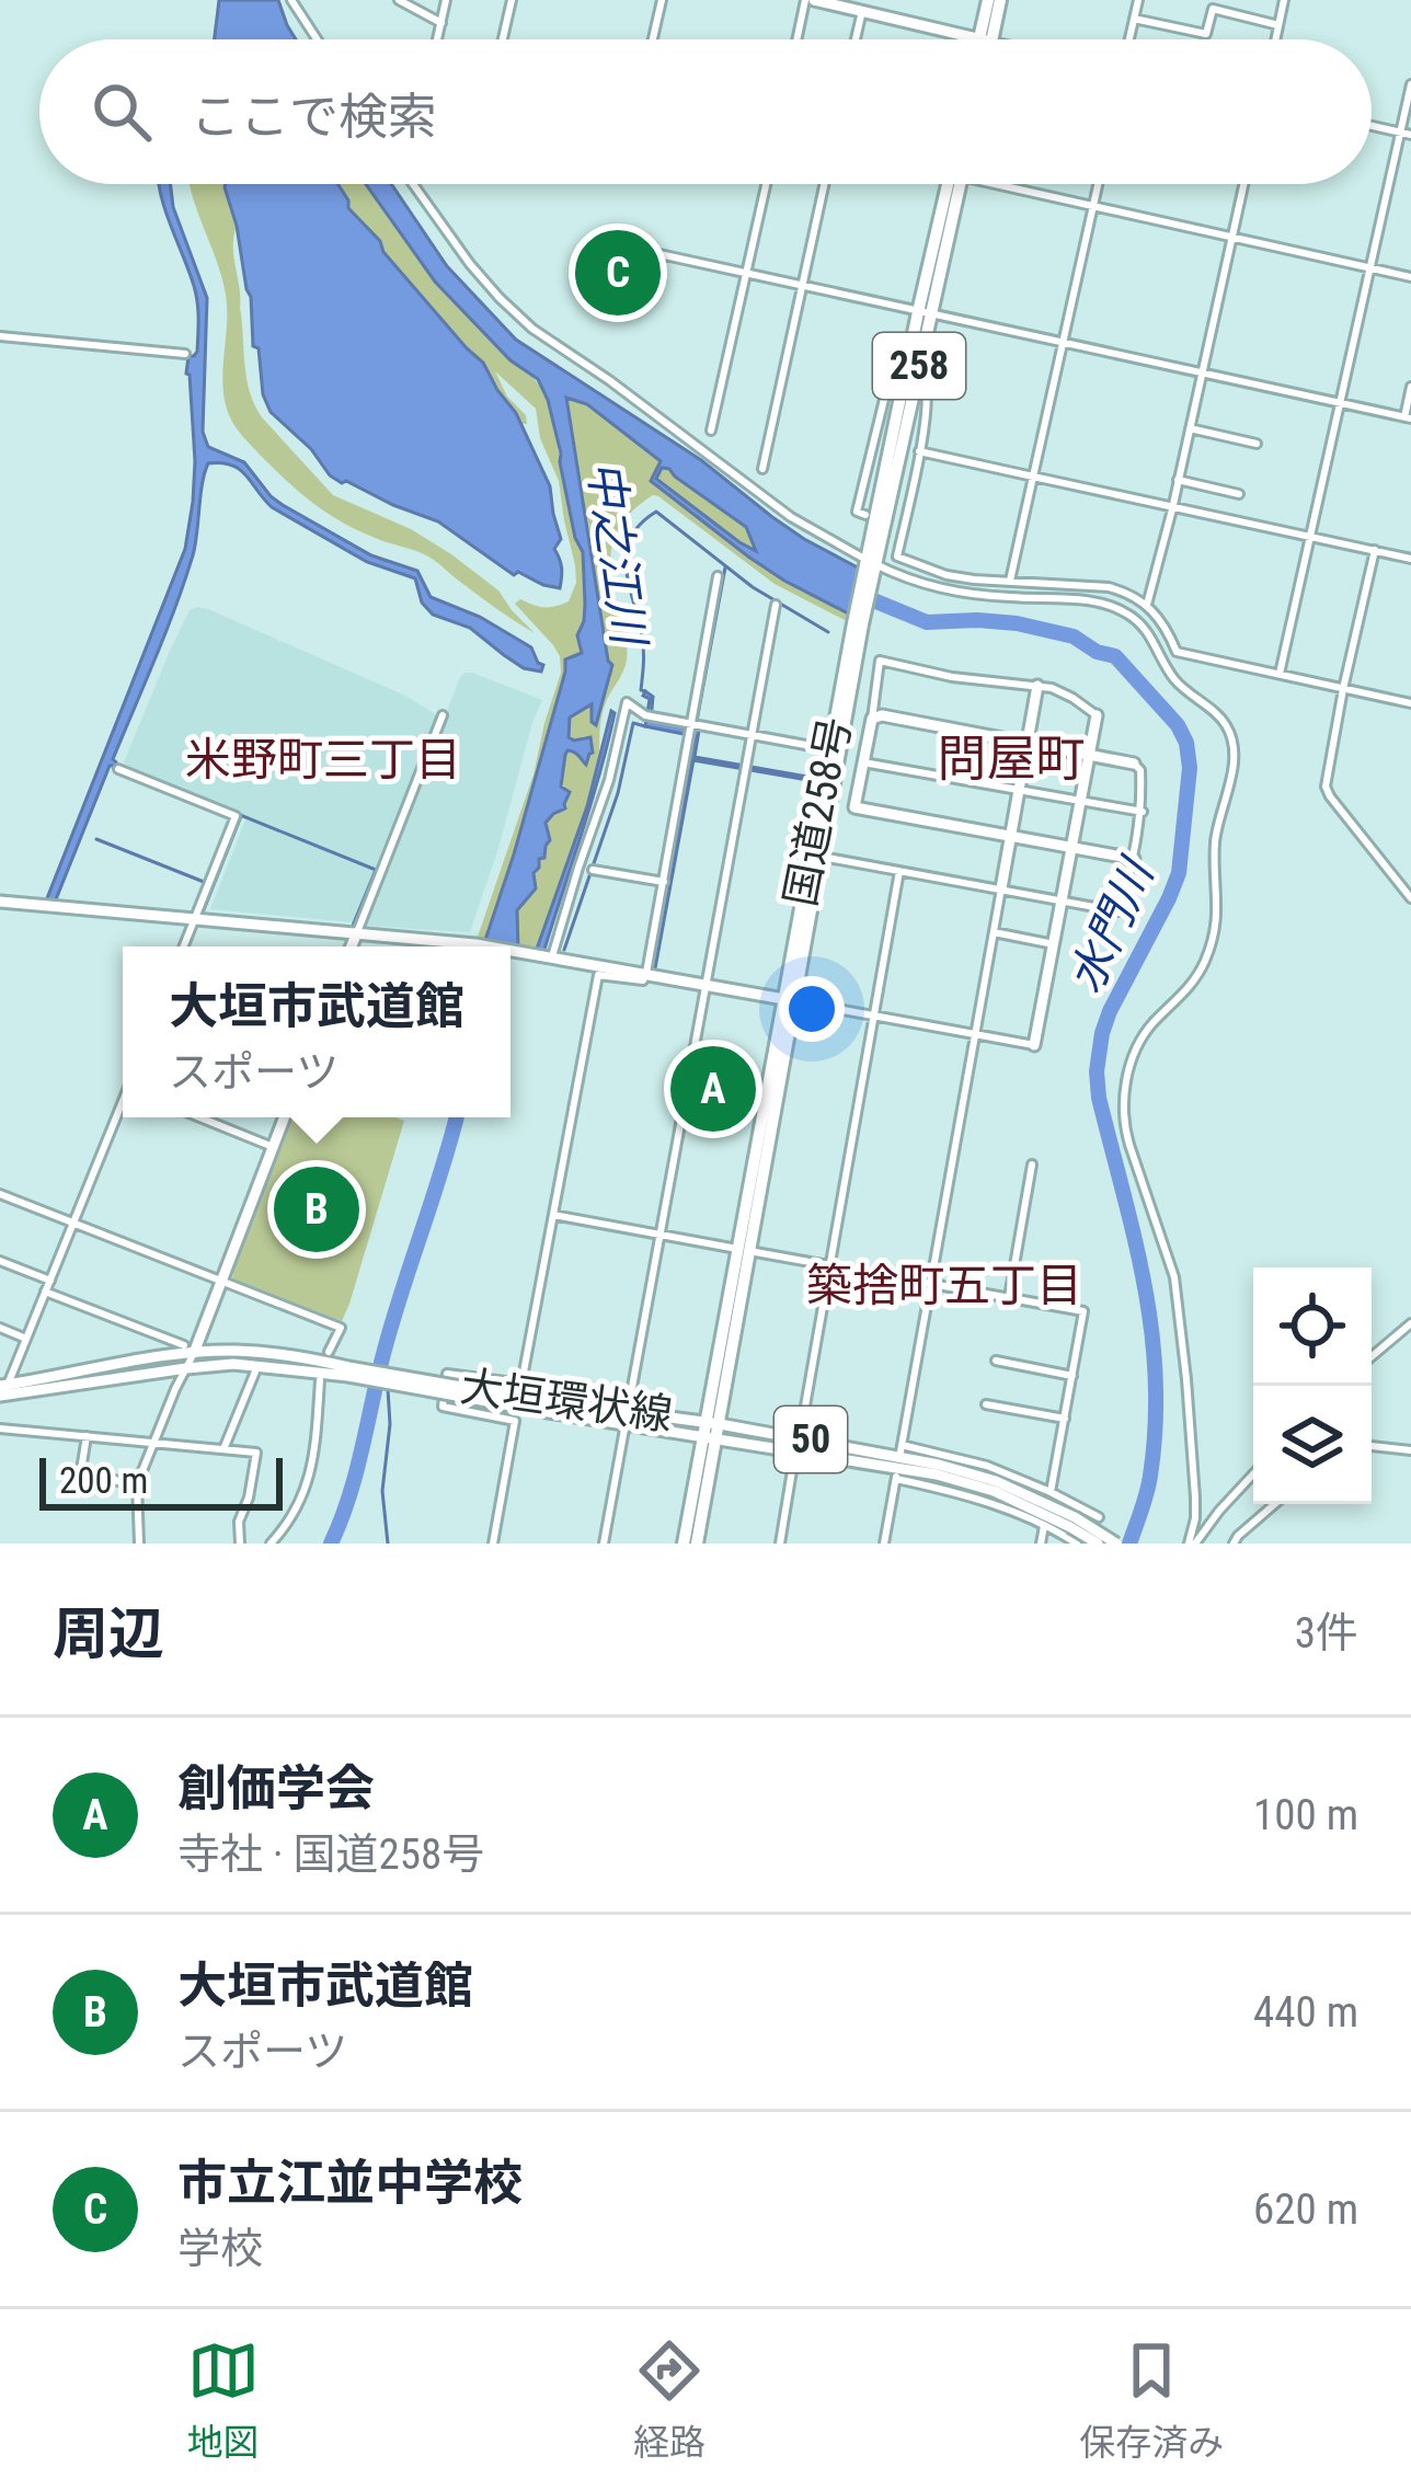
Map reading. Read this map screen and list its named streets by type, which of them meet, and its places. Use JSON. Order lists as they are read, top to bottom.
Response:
{
  "streets": {
    "highway": ["258", "国道258号"],
    "street": ["大垣環状線", "50"]
  },
  "crossings": [
    ["国道258号", "大垣環状線"]
  ],
  "districts": ["問屋町", "米野町三丁目", "築捨町五丁目"],
  "water": ["中之江川", "水門川"],
  "scale_bar": "200 m",
  "page": {
    "search": "ここで検索",
    "pins": ["C", "A", "B"],
    "popup": ["大垣市武道館", "スポーツ"],
    "scale": "200 m",
    "heading": ["周辺", "3件"],
    "list": [
      {
        "mark": "A",
        "name": "創価学会",
        "note": "寺社 · 国道258号",
        "value": "100 m"
      },
      {
        "mark": "B",
        "name": "大垣市武道館",
        "note": "スポーツ",
        "value": "440 m"
      },
      {
        "mark": "C",
        "name": "市立江並中学校",
        "note": "学校",
        "value": "620 m"
      }
    ],
    "nav": ["地図", "経路", "保存済み"]
  }
}
